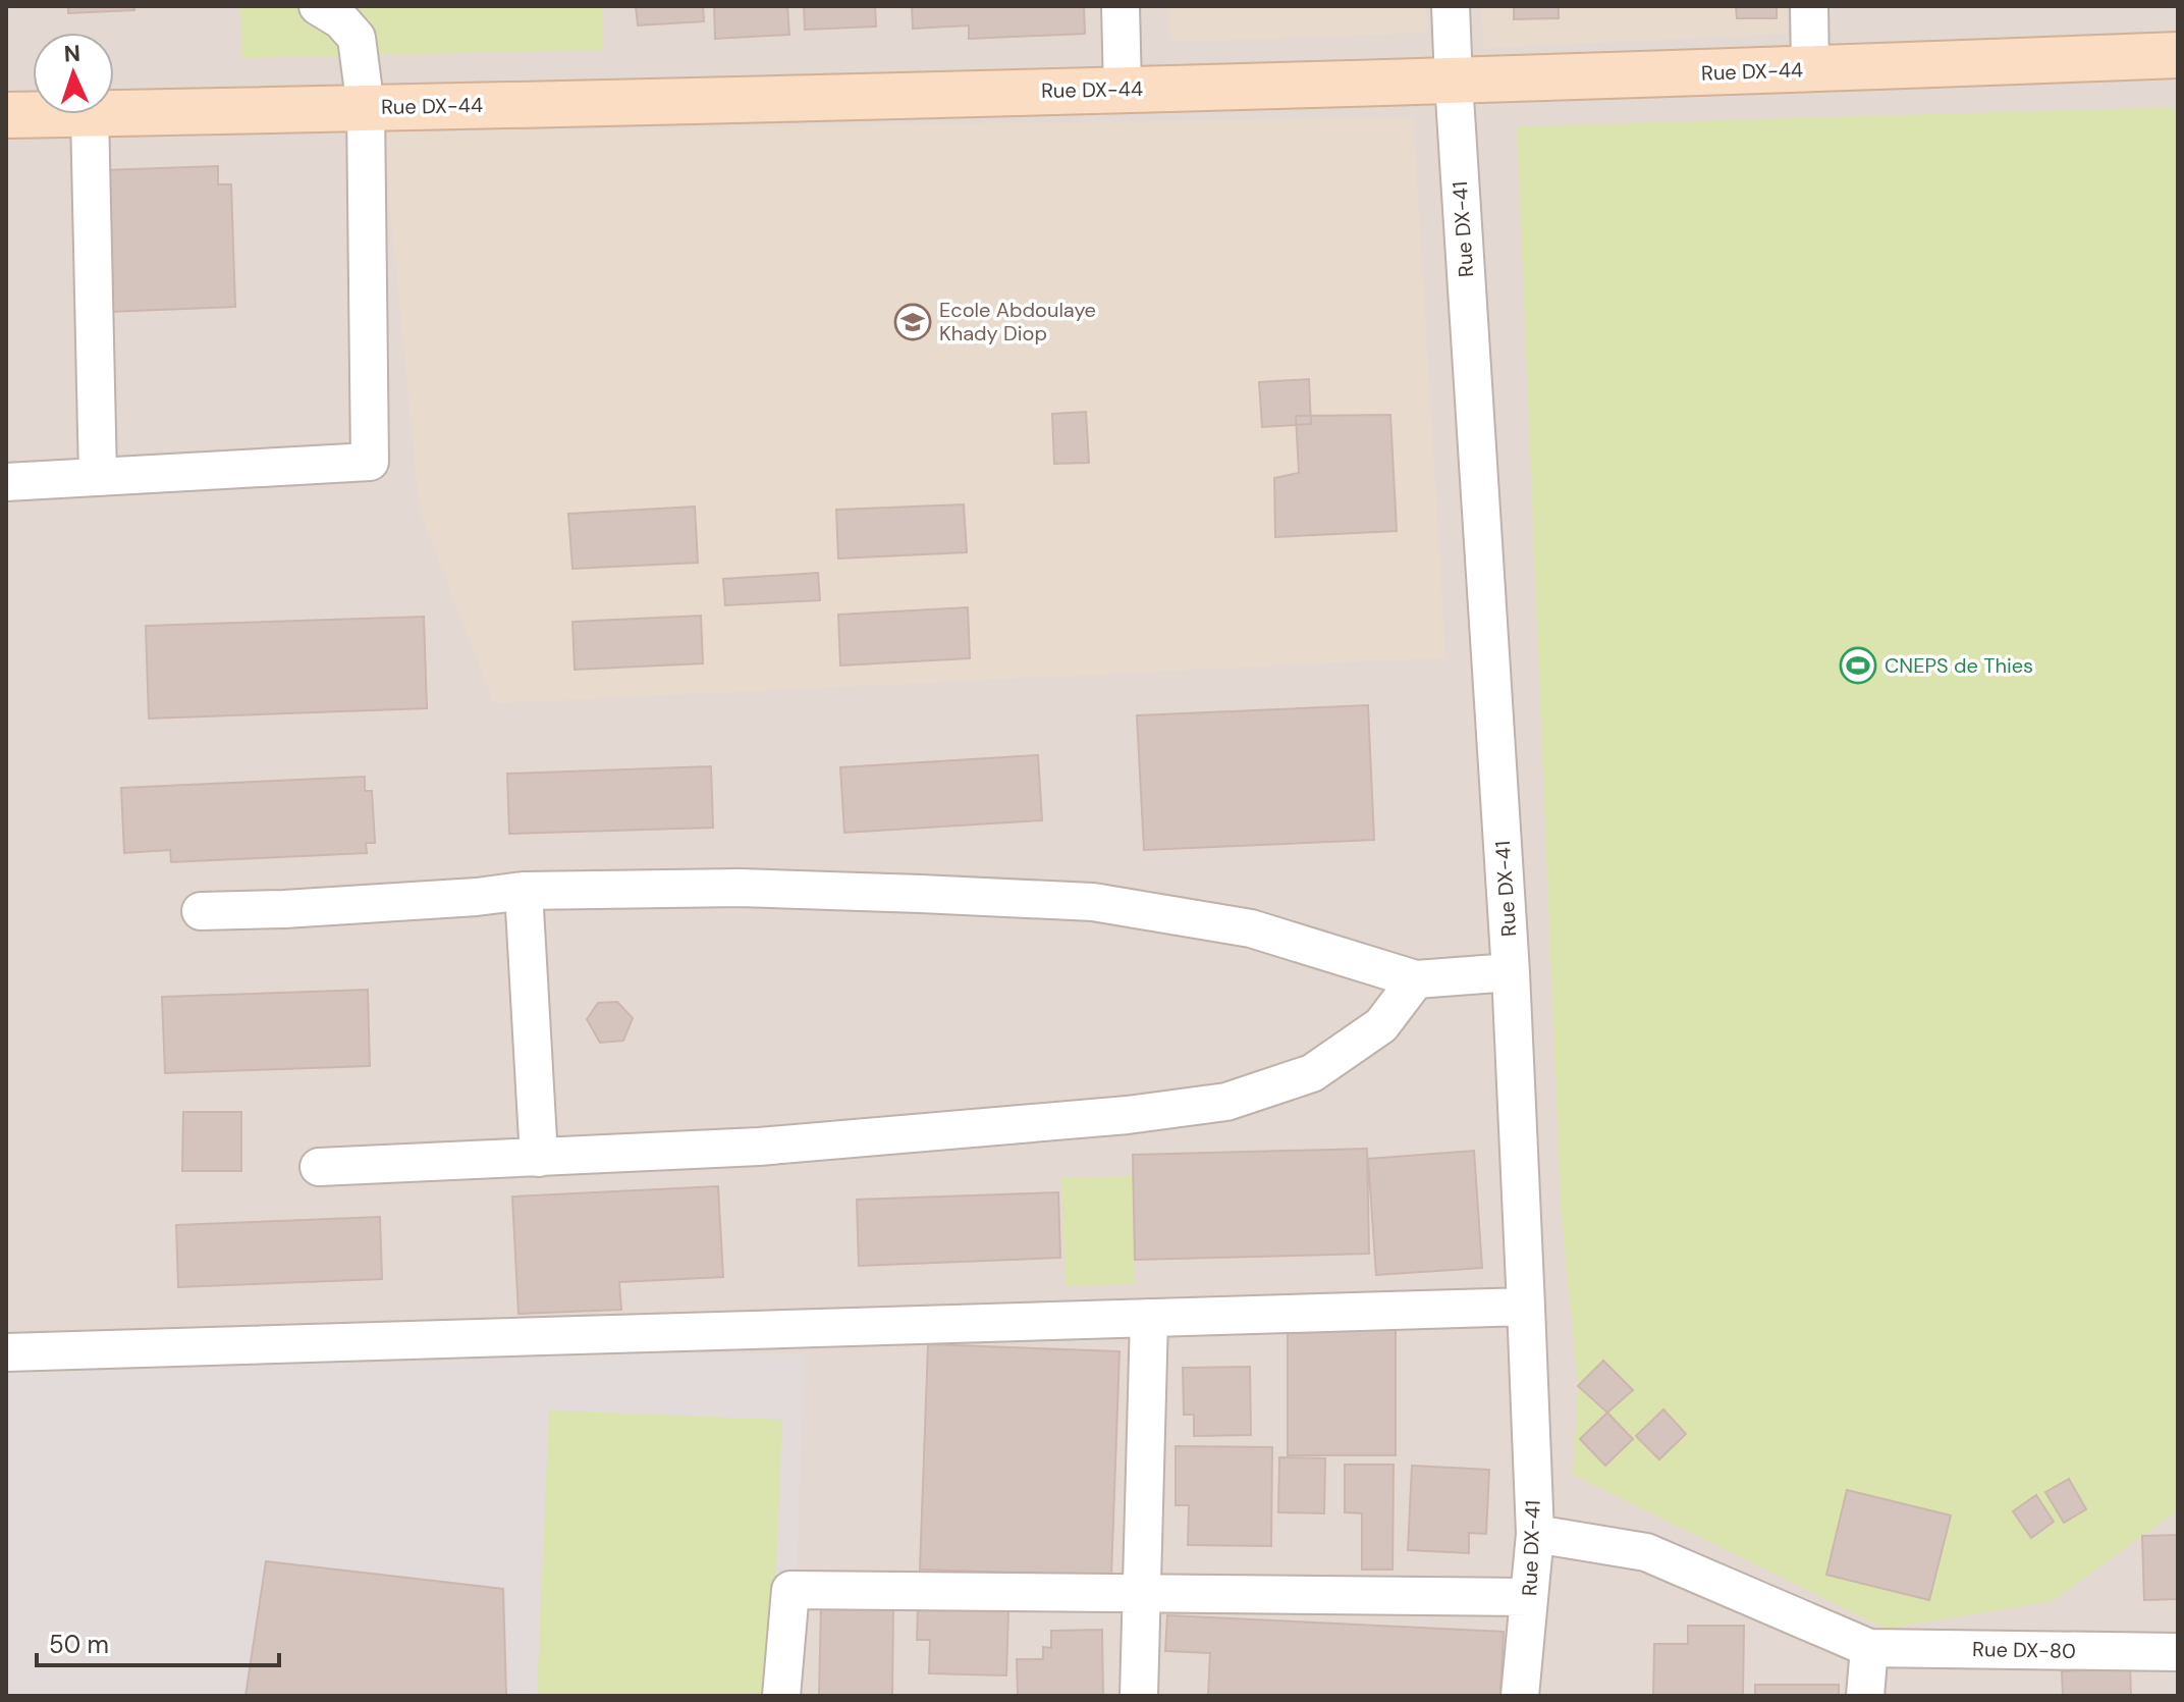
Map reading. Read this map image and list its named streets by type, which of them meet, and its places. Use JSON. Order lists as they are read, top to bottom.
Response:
{
  "streets": {
    "street": ["Rue DX-44", "Rue DX-41", "Rue DX-80"]
  },
  "crossings": [
    ["Rue DX-44", "Rue DX-41"]
  ],
  "places": {
    "school or university": ["Ecole Abdoulaye Khady Diop"],
    "sports": ["CNEPS de Thies"]
  },
  "scale_bar": "50 m",
  "north": "top"
}
